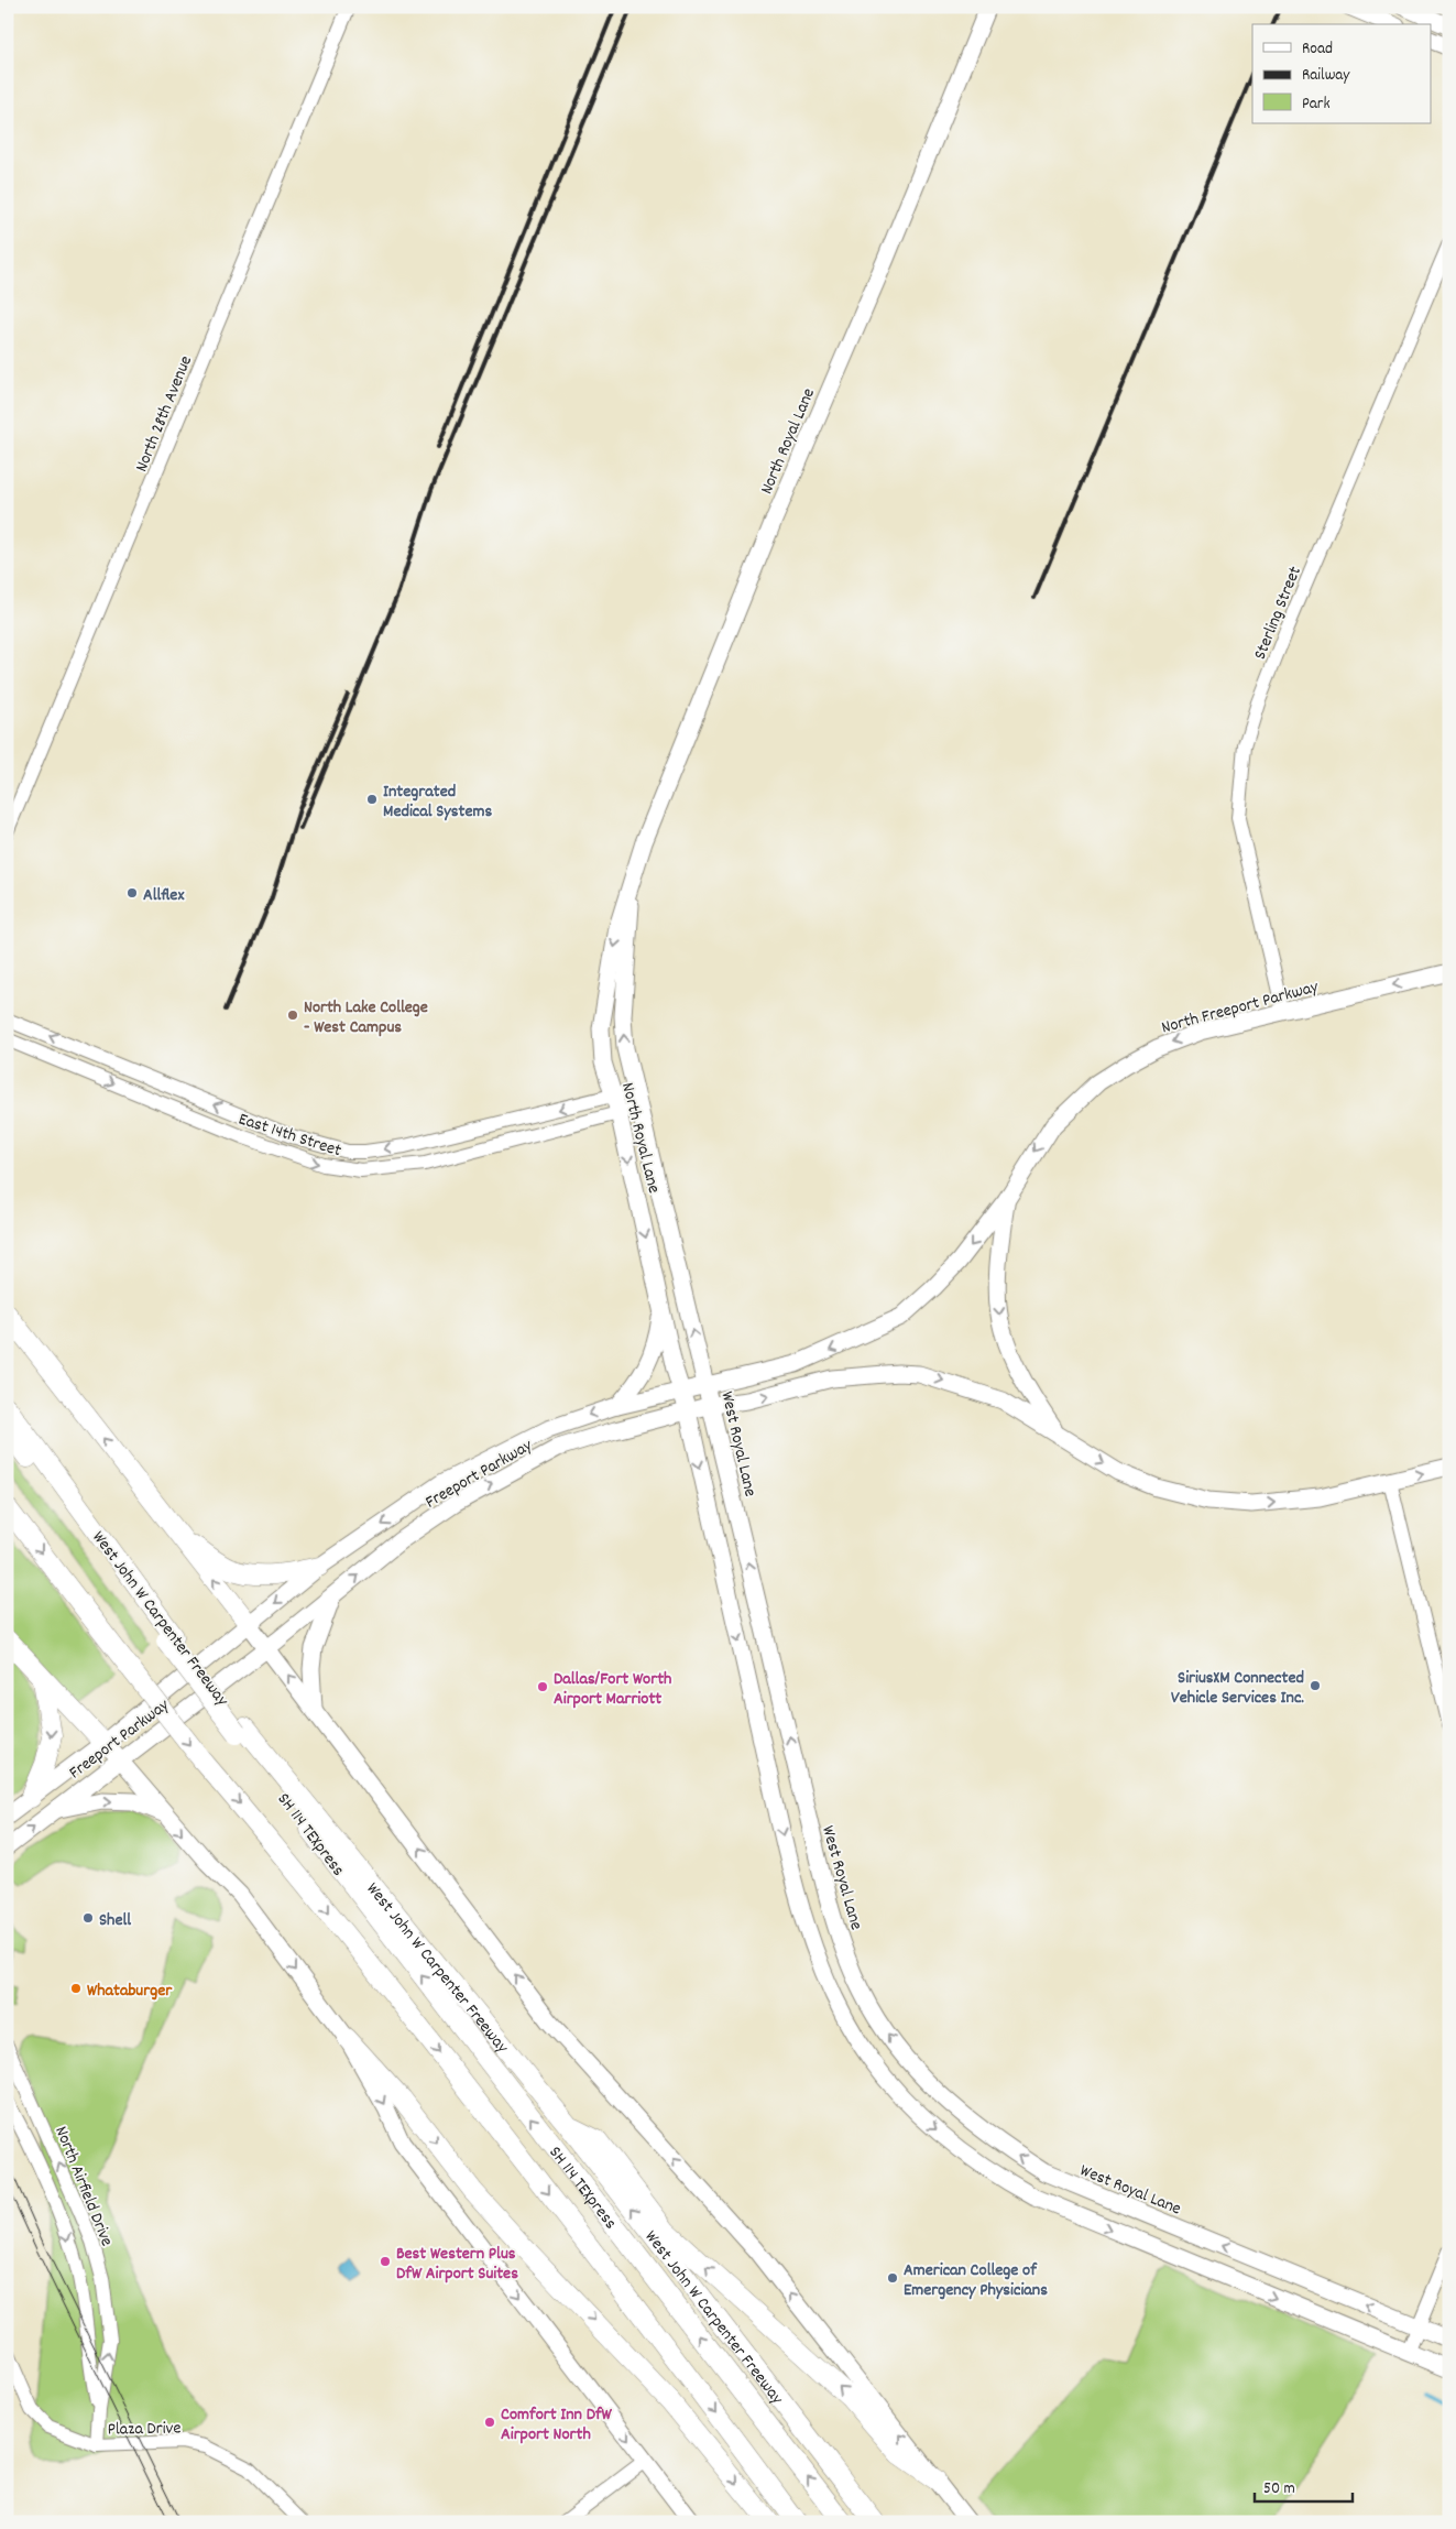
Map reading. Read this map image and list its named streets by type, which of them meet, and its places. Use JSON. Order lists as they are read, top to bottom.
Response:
{
  "streets": {
    "highway": ["West John W Carpenter Freeway", "SH 114 TEXpress"],
    "main road": [
      "North Royal Lane",
      "North Freeport Parkway",
      "West Royal Lane",
      "Freeport Parkway"
    ],
    "street": [
      "North 28th Avenue",
      "Sterling Street",
      "East 14th Street",
      "North Airfield Drive",
      "Plaza Drive"
    ]
  },
  "crossings": [
    ["North Royal Lane", "East 14th Street"],
    ["North Royal Lane", "West Royal Lane"],
    ["North Royal Lane", "Freeport Parkway"],
    ["Sterling Street", "North Freeport Parkway"],
    ["North Freeport Parkway", "Freeport Parkway"],
    ["East 14th Street", "West Royal Lane"],
    ["West Royal Lane", "Freeport Parkway"],
    ["West John W Carpenter Freeway", "SH 114 TEXpress"],
    ["North Airfield Drive", "Plaza Drive"]
  ],
  "one_way": ["North Freeport Parkway"],
  "places": [
    "Integrated Medical Systems",
    "Allflex",
    "North Lake College - West Campus",
    "SiriusXM Connected Vehicle Services Inc.",
    "Dallas/Fort Worth Airport Marriott",
    "Shell",
    "Whataburger",
    "Best Western Plus DfW Airport Suites",
    "American College of Emergency Physicians",
    "Comfort Inn DfW Airport North"
  ],
  "legend": ["Road", "Railway", "Park"],
  "scale_bar": "50 m"
}
